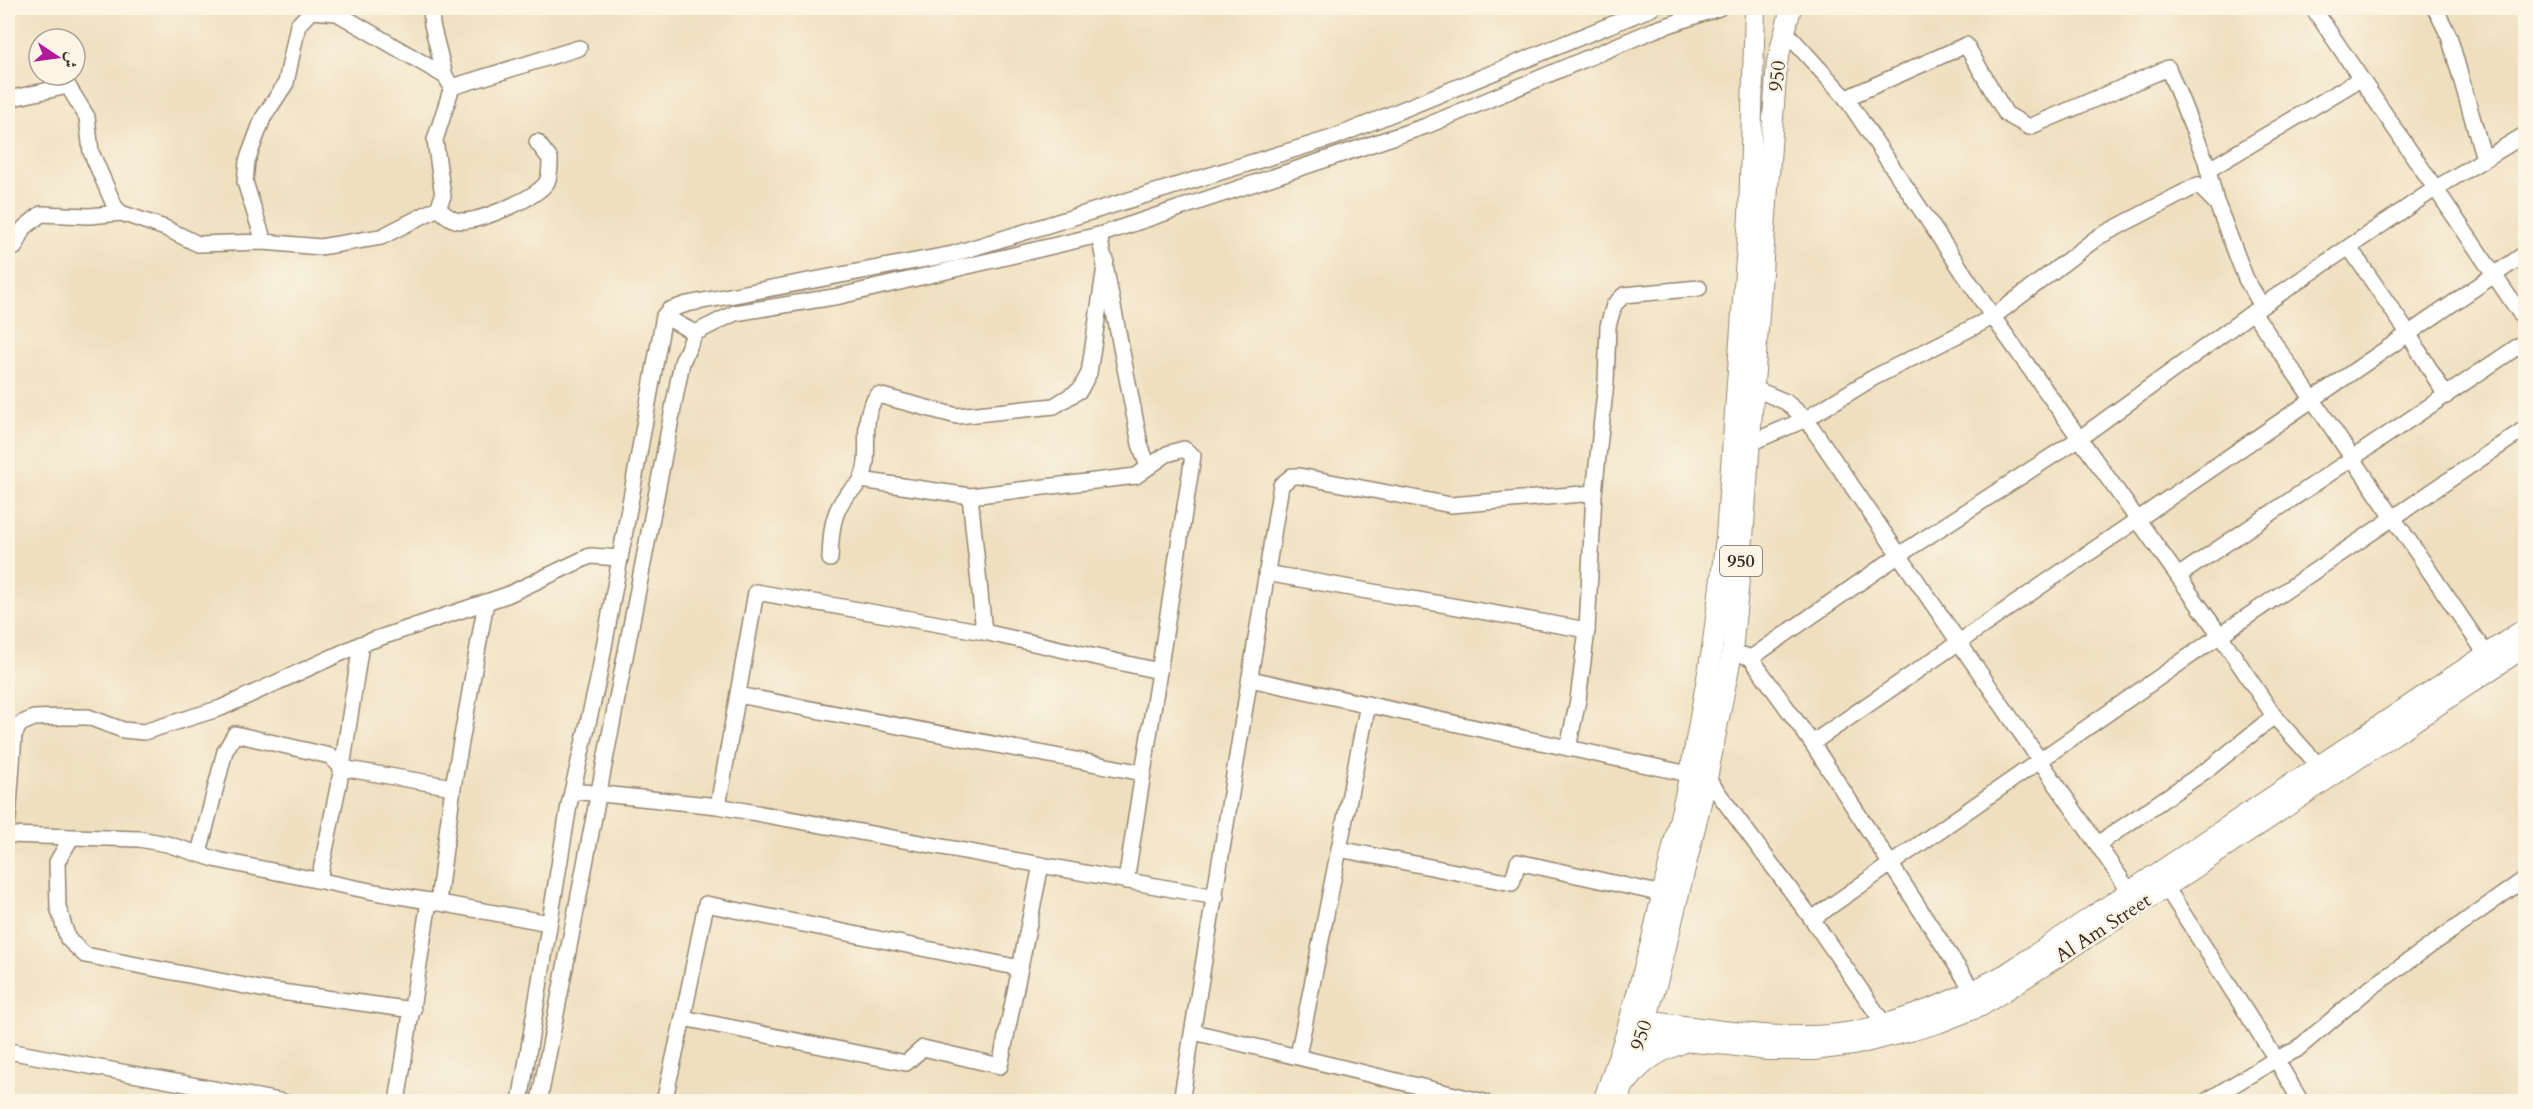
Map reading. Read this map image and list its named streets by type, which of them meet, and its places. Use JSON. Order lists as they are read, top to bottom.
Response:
{
  "streets": {
    "main road": ["950", "Al Am Street"]
  },
  "crossings": [
    ["950", "Al Am Street"]
  ],
  "north": "right"
}
